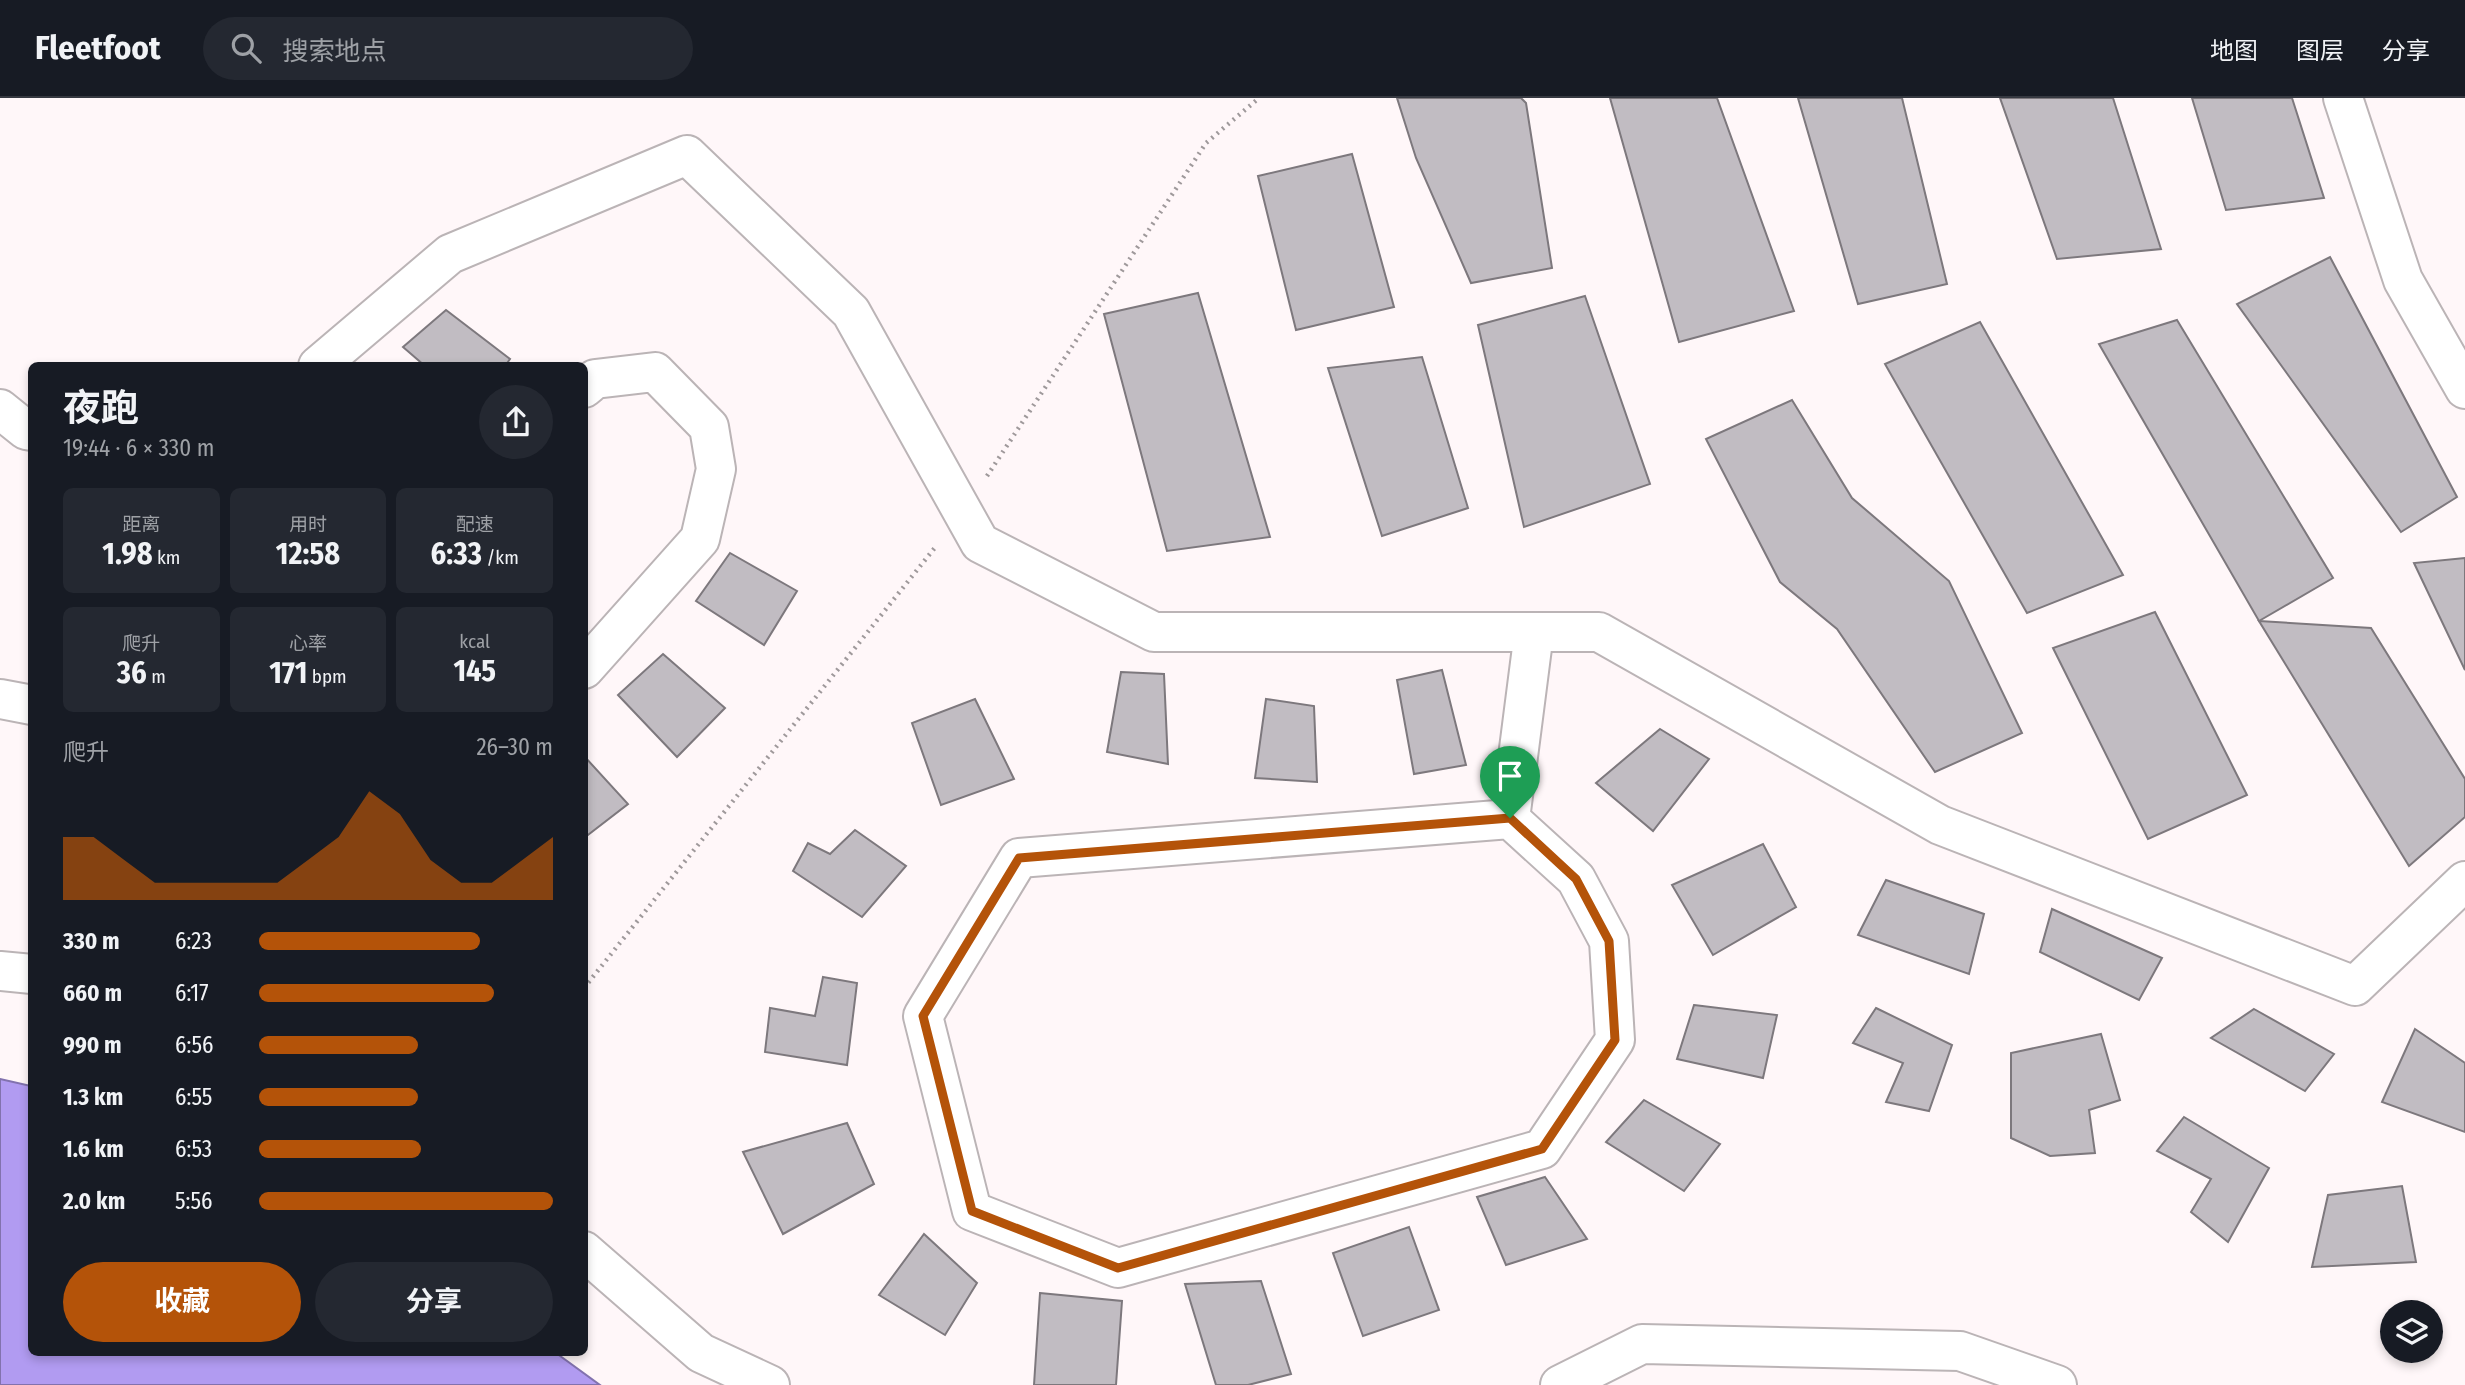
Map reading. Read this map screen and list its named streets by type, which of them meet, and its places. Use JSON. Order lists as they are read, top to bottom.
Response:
{
  "page": {
    "header": "Fleetfoot",
    "search": "搜索地点",
    "nav": ["地图", "图层", "分享"],
    "heading": ["夜跑", "19:44 · 6 × 330 m"],
    "stats": [
      ["距离", "1.98 km"],
      ["用时", "12:58"],
      ["配速", "6:33 /km"],
      ["爬升", "36 m"],
      ["心率", "171 bpm"],
      ["kcal", "145"]
    ],
    "chart": ["爬升", "26–30 m"],
    "list": [
      {
        "name": "330 m",
        "note": "6:23"
      },
      {
        "name": "660 m",
        "note": "6:17"
      },
      {
        "name": "990 m",
        "note": "6:56"
      },
      {
        "name": "1.3 km",
        "note": "6:55"
      },
      {
        "name": "1.6 km",
        "note": "6:53"
      },
      {
        "name": "2.0 km",
        "note": "5:56"
      }
    ],
    "buttons": ["收藏", "分享"]
  }
}
